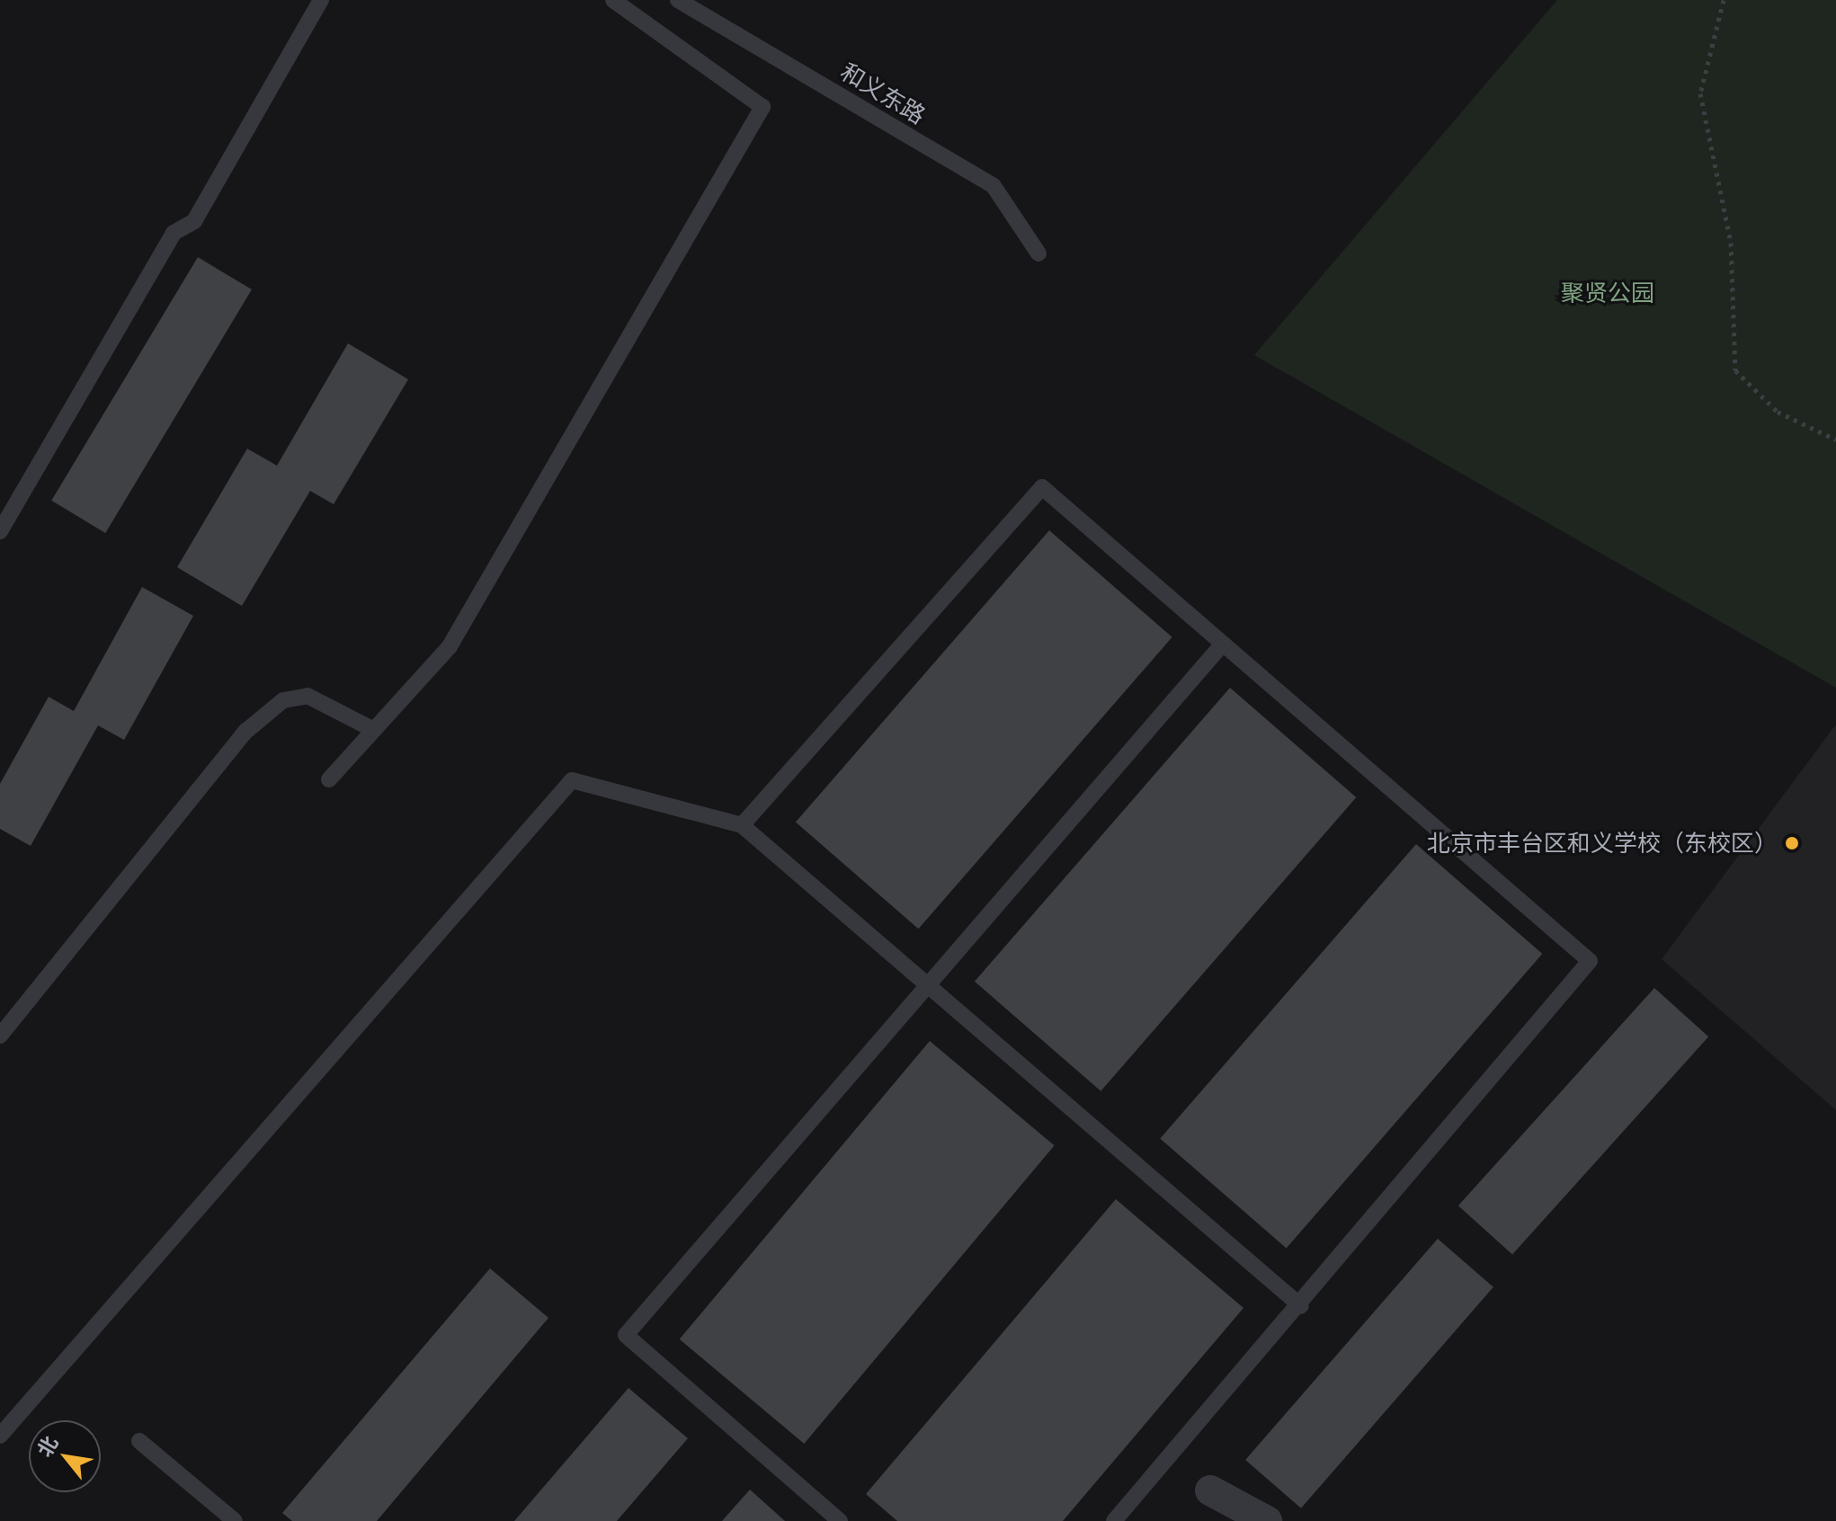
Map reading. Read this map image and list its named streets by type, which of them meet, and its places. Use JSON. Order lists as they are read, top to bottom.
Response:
{
  "streets": {
    "lane": ["和义东路"]
  },
  "parks": ["聚贤公园"],
  "places": ["北京市丰台区和义学校（东校区）"],
  "north": "top left"
}
